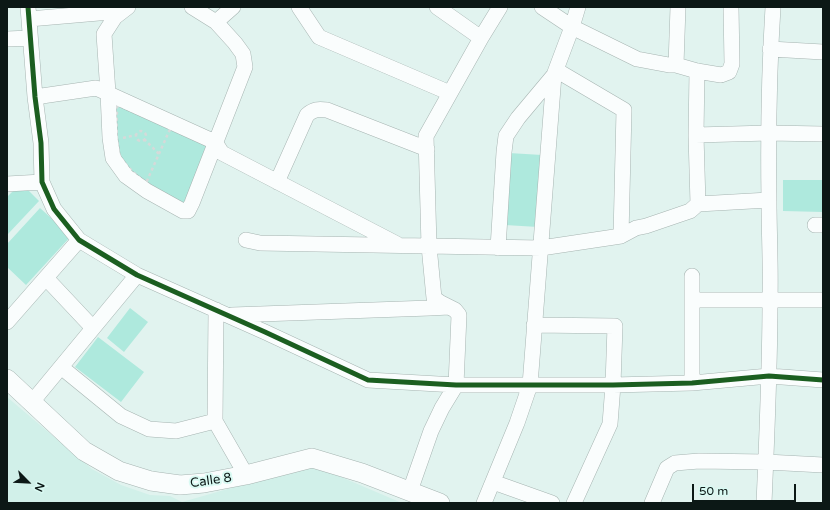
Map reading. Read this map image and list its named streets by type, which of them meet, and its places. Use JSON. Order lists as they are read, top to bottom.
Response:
{
  "streets": {
    "street": ["Calle 8"]
  },
  "scale_bar": "50 m",
  "north": "bottom right"
}
